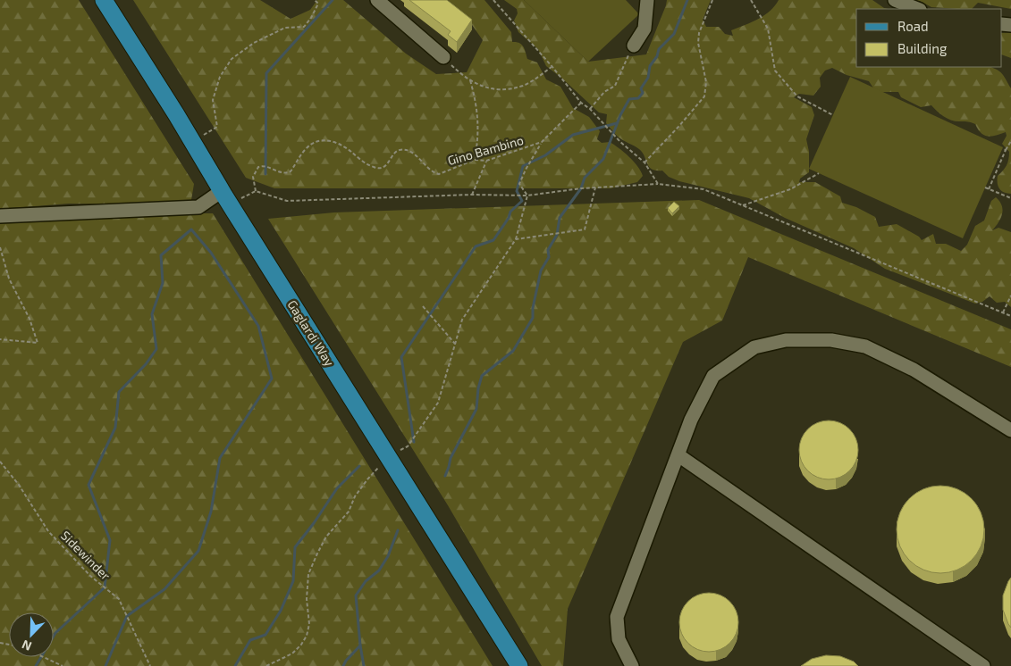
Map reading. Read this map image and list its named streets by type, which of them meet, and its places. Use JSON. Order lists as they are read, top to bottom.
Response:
{
  "streets": {
    "main road": ["Gaglardi Way"],
    "path": ["Gino Bambino", "Sidewinder"]
  },
  "legend": ["Road", "Building"],
  "north": "bottom left"
}
